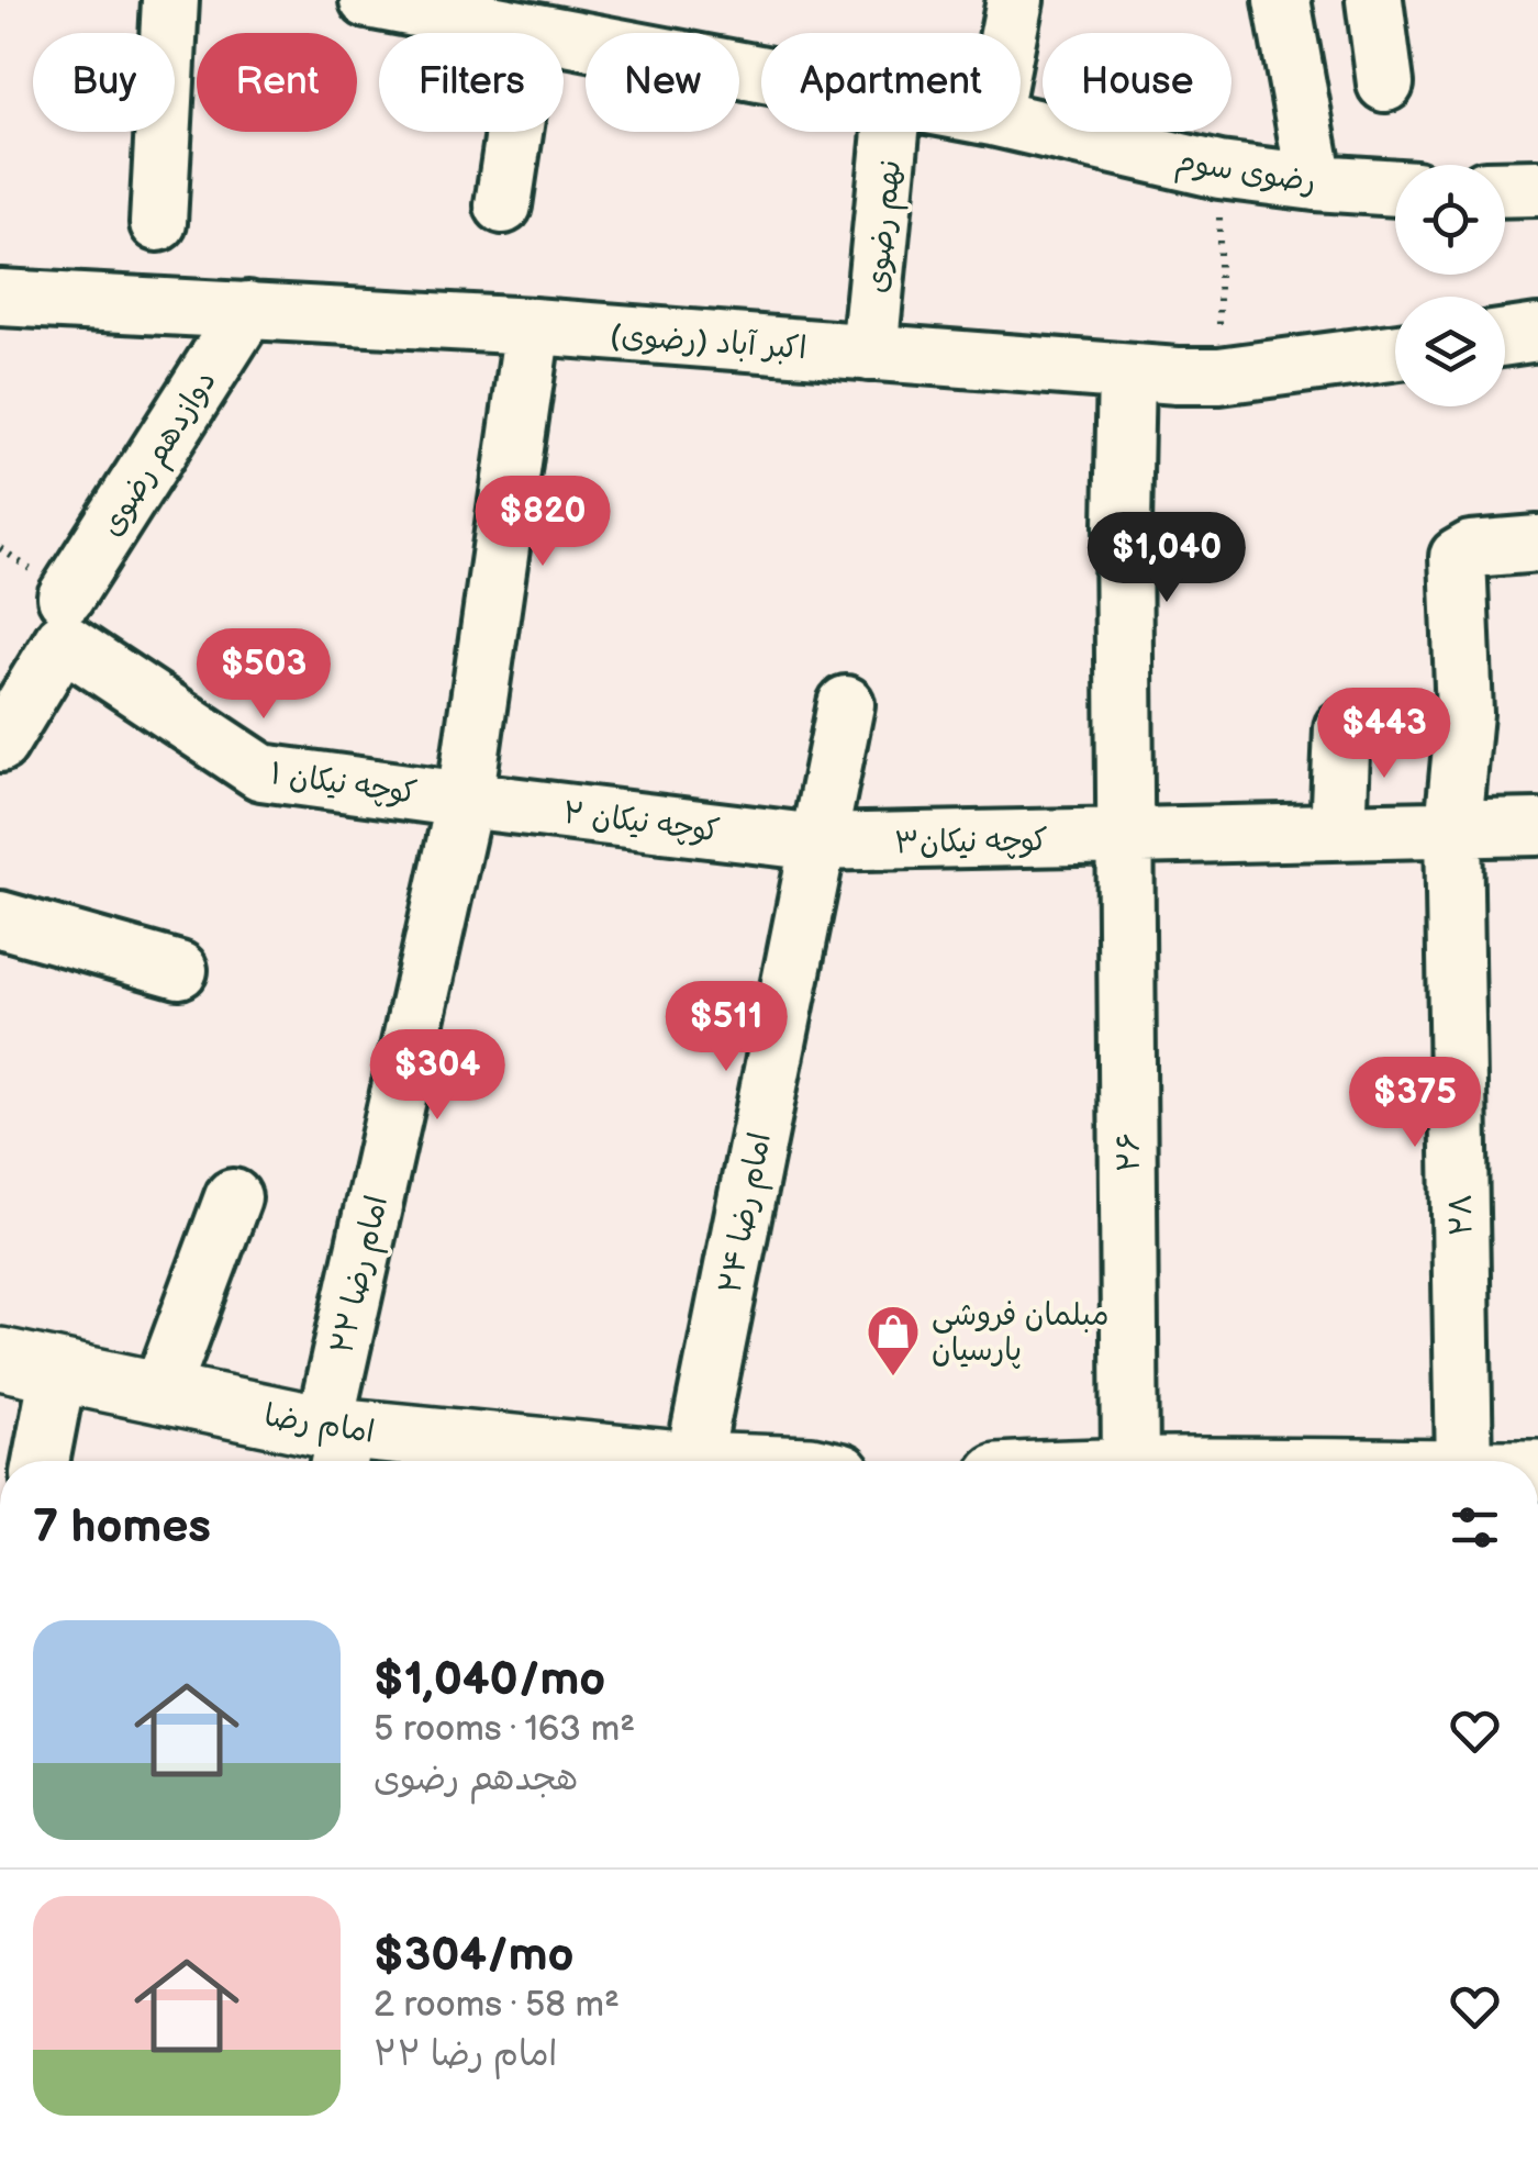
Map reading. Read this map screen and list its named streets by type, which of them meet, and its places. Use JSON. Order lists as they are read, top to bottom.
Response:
{
  "streets": {
    "main road": ["امام رضا"],
    "street": [
      "رضوی سوم",
      "نهم رضوی",
      "اکبر آباد (رضوی)",
      "دوازدهم رضوی",
      "کوچه نیکان ۱",
      "کوچه نیکان ۲",
      "کوچه نیکان۳",
      "۲۶",
      "امام رضا ۲۴",
      "۲۸",
      "امام رضا ۲۲"
    ]
  },
  "crossings": [
    ["نهم رضوی", "اکبر آباد (رضوی)"],
    ["اکبر آباد (رضوی)", "دوازدهم رضوی"],
    ["اکبر آباد (رضوی)", "۲۶"],
    ["اکبر آباد (رضوی)", "امام رضا ۲۲"],
    ["دوازدهم رضوی", "کوچه نیکان ۱"],
    ["کوچه نیکان ۱", "کوچه نیکان ۲"],
    ["کوچه نیکان ۱", "امام رضا ۲۲"],
    ["کوچه نیکان ۲", "کوچه نیکان۳"],
    ["کوچه نیکان ۲", "امام رضا ۲۴"],
    ["کوچه نیکان ۲", "امام رضا ۲۲"],
    ["کوچه نیکان۳", "۲۶"],
    ["کوچه نیکان۳", "امام رضا ۲۴"],
    ["کوچه نیکان۳", "۲۸"],
    ["امام رضا ۲۲", "امام رضا"]
  ],
  "places": {
    "shop": ["مبلمان فروشی پارسیان"]
  },
  "page": {
    "chip": [
      "Buy",
      "Rent",
      "Filters",
      "New",
      "Apartment",
      "House"
    ],
    "price": [
      "$820",
      "$1,040",
      "$503",
      "$443",
      "$511",
      "$304",
      "$375"
    ],
    "heading": "7 homes",
    "list": [
      {
        "name": "$1,040/mo",
        "note": "5 rooms · 163 m² · هجدهم رضوی"
      },
      {
        "name": "$304/mo",
        "note": "2 rooms · 58 m² · امام رضا ۲۲"
      }
    ]
  }
}
